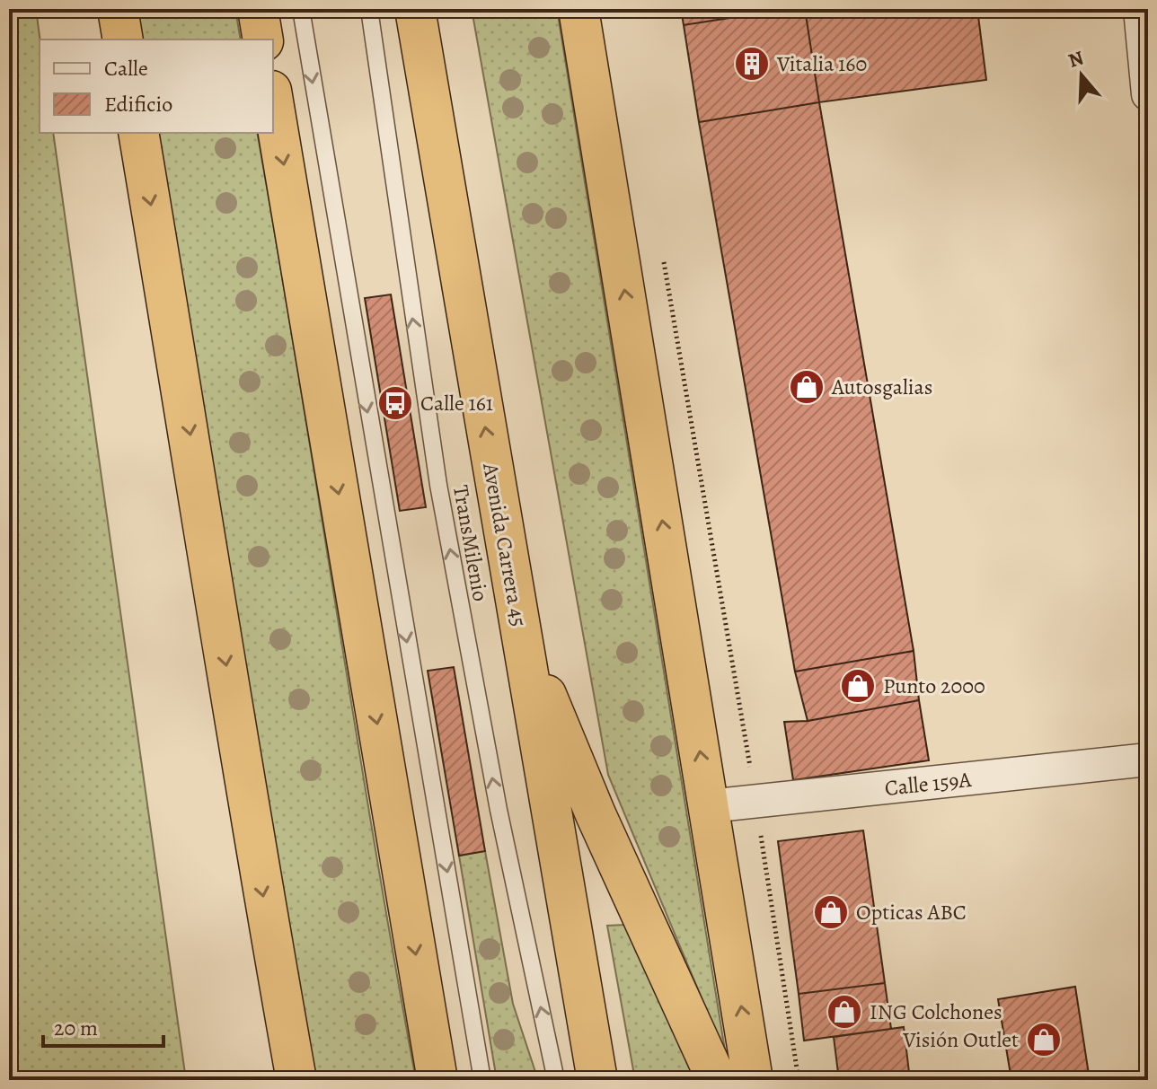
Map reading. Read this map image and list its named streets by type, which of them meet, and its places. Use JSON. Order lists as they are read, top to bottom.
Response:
{
  "streets": {
    "highway": ["Avenida Carrera 45"],
    "street": ["Calle 159A"],
    "lane": ["TransMilenio"]
  },
  "places": {
    "building": ["Vitalia 160"],
    "shop": [
      "Autosgalias",
      "Punto 2000",
      "Opticas ABC",
      "ING Colchones",
      "Visión Outlet"
    ],
    "bus stop": ["Calle 161"]
  },
  "legend": ["Calle", "Edificio"],
  "scale_bar": "20 m",
  "north": "top"
}
